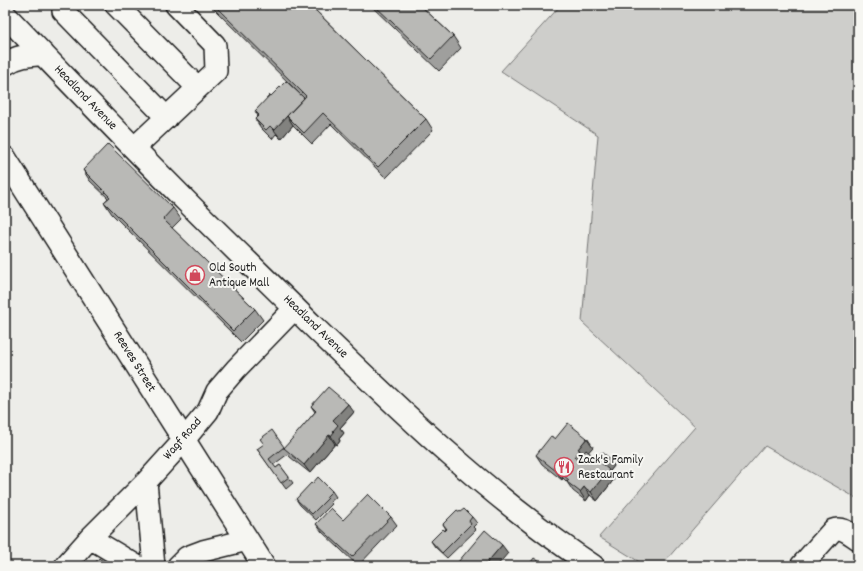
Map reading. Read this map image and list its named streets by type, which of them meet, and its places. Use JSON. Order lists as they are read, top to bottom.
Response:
{
  "streets": {
    "main road": ["Headland Avenue", "Reeves Street"],
    "street": ["Wagf Road"]
  },
  "crossings": [
    ["Headland Avenue", "Wagf Road"],
    ["Reeves Street", "Wagf Road"]
  ],
  "places": {
    "shop": ["Old South Antique Mall"],
    "restaurant": ["Zack's Family Restaurant"]
  }
}
